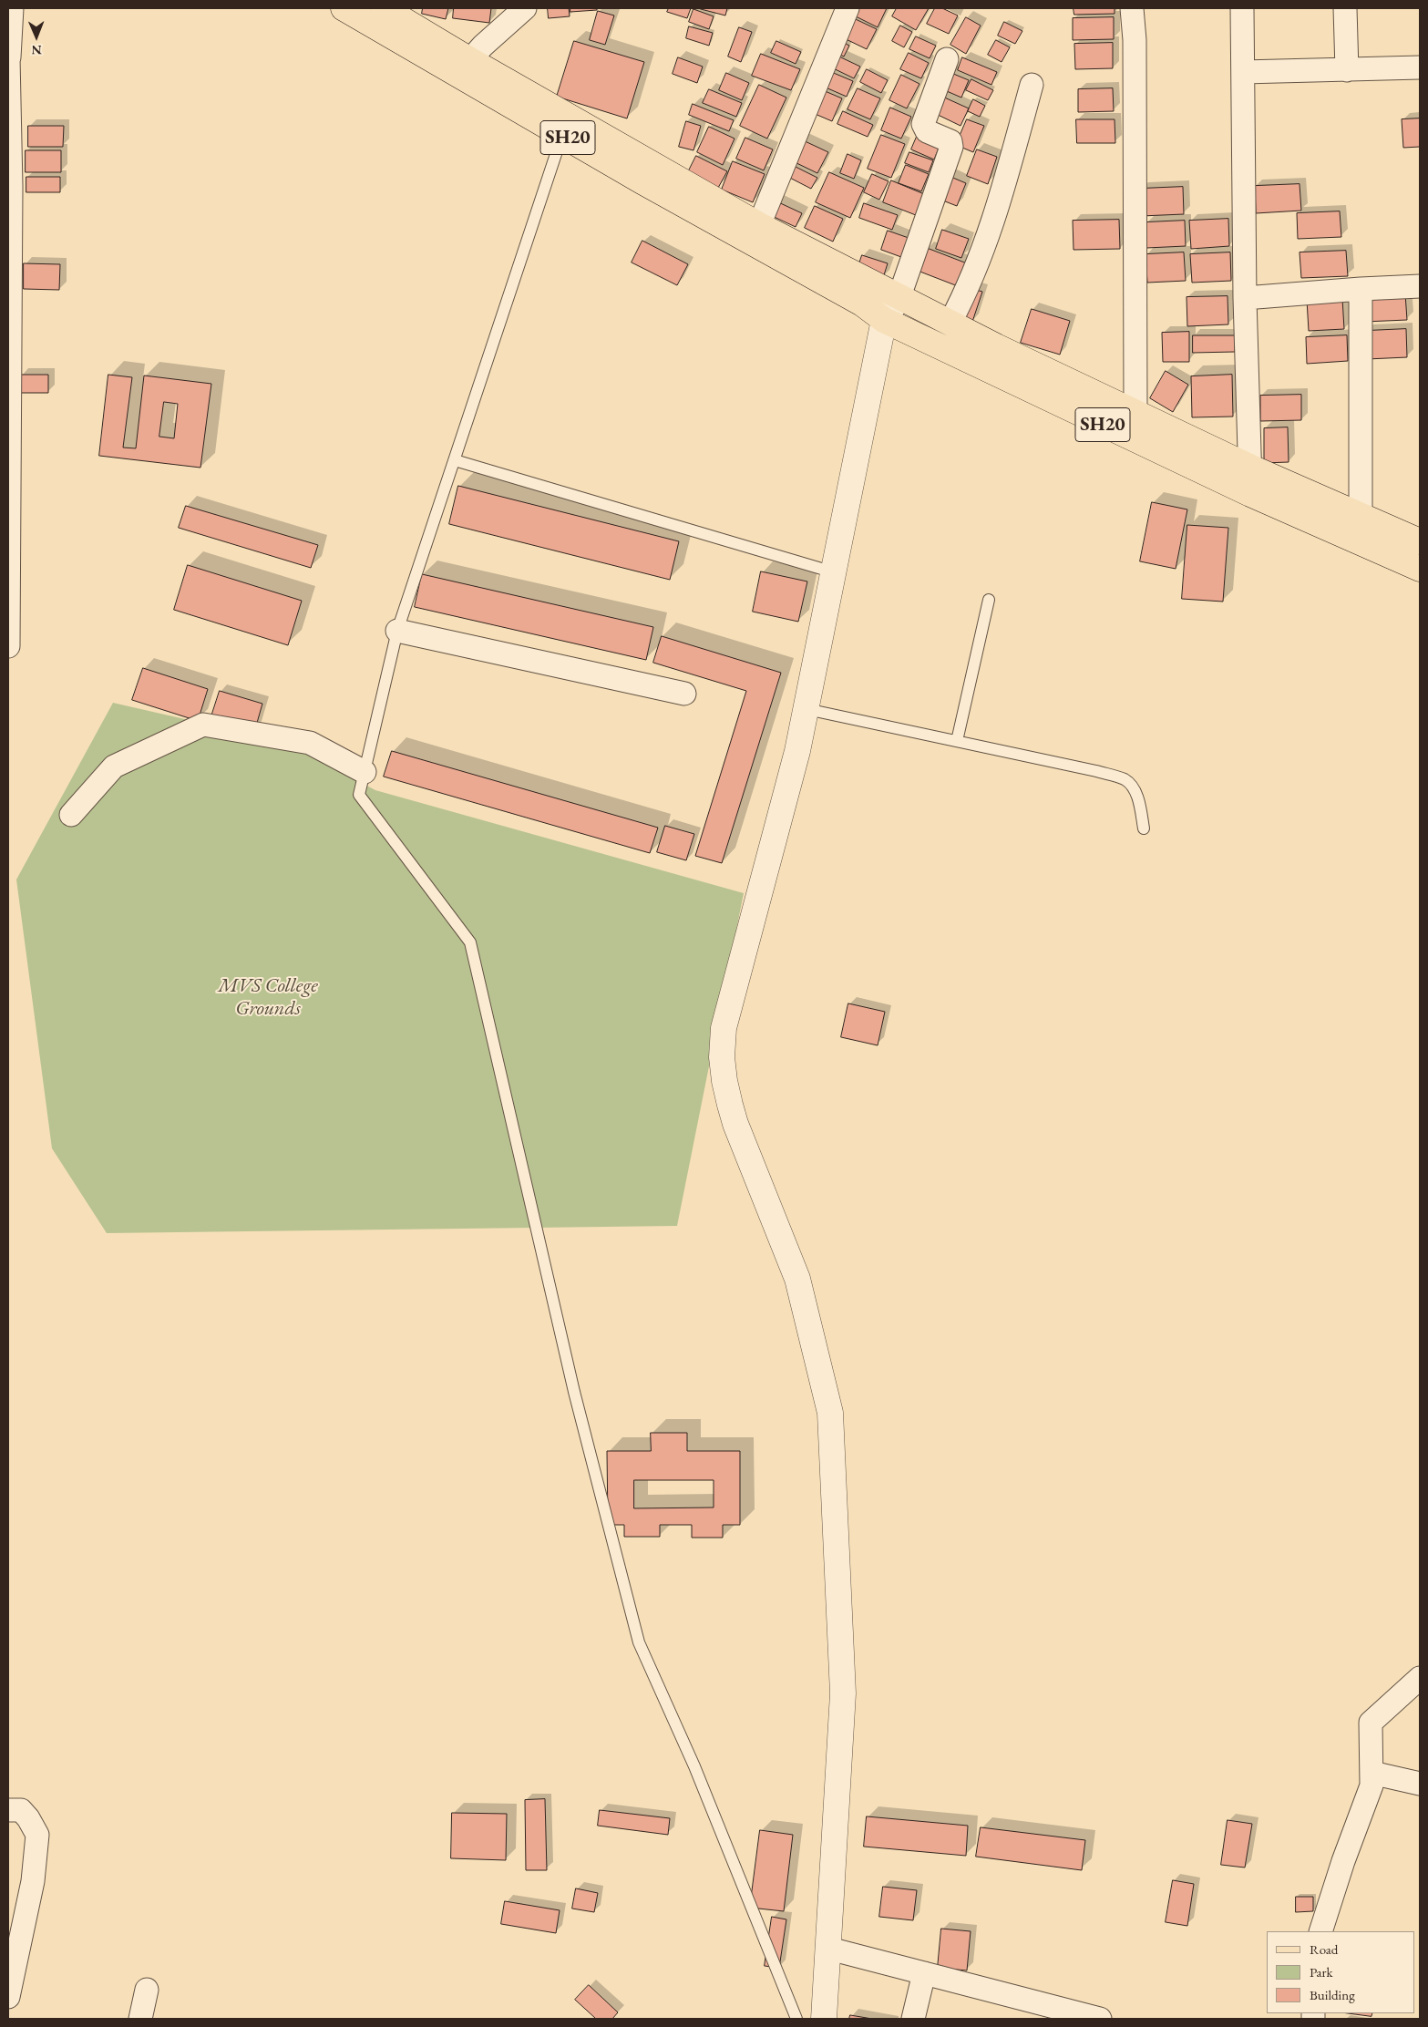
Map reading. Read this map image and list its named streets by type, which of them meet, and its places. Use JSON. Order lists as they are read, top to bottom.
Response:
{
  "streets": {
    "main road": ["SH20"]
  },
  "parks": ["MVS College Grounds"],
  "legend": ["Road", "Park", "Building"],
  "north": "bottom"
}
